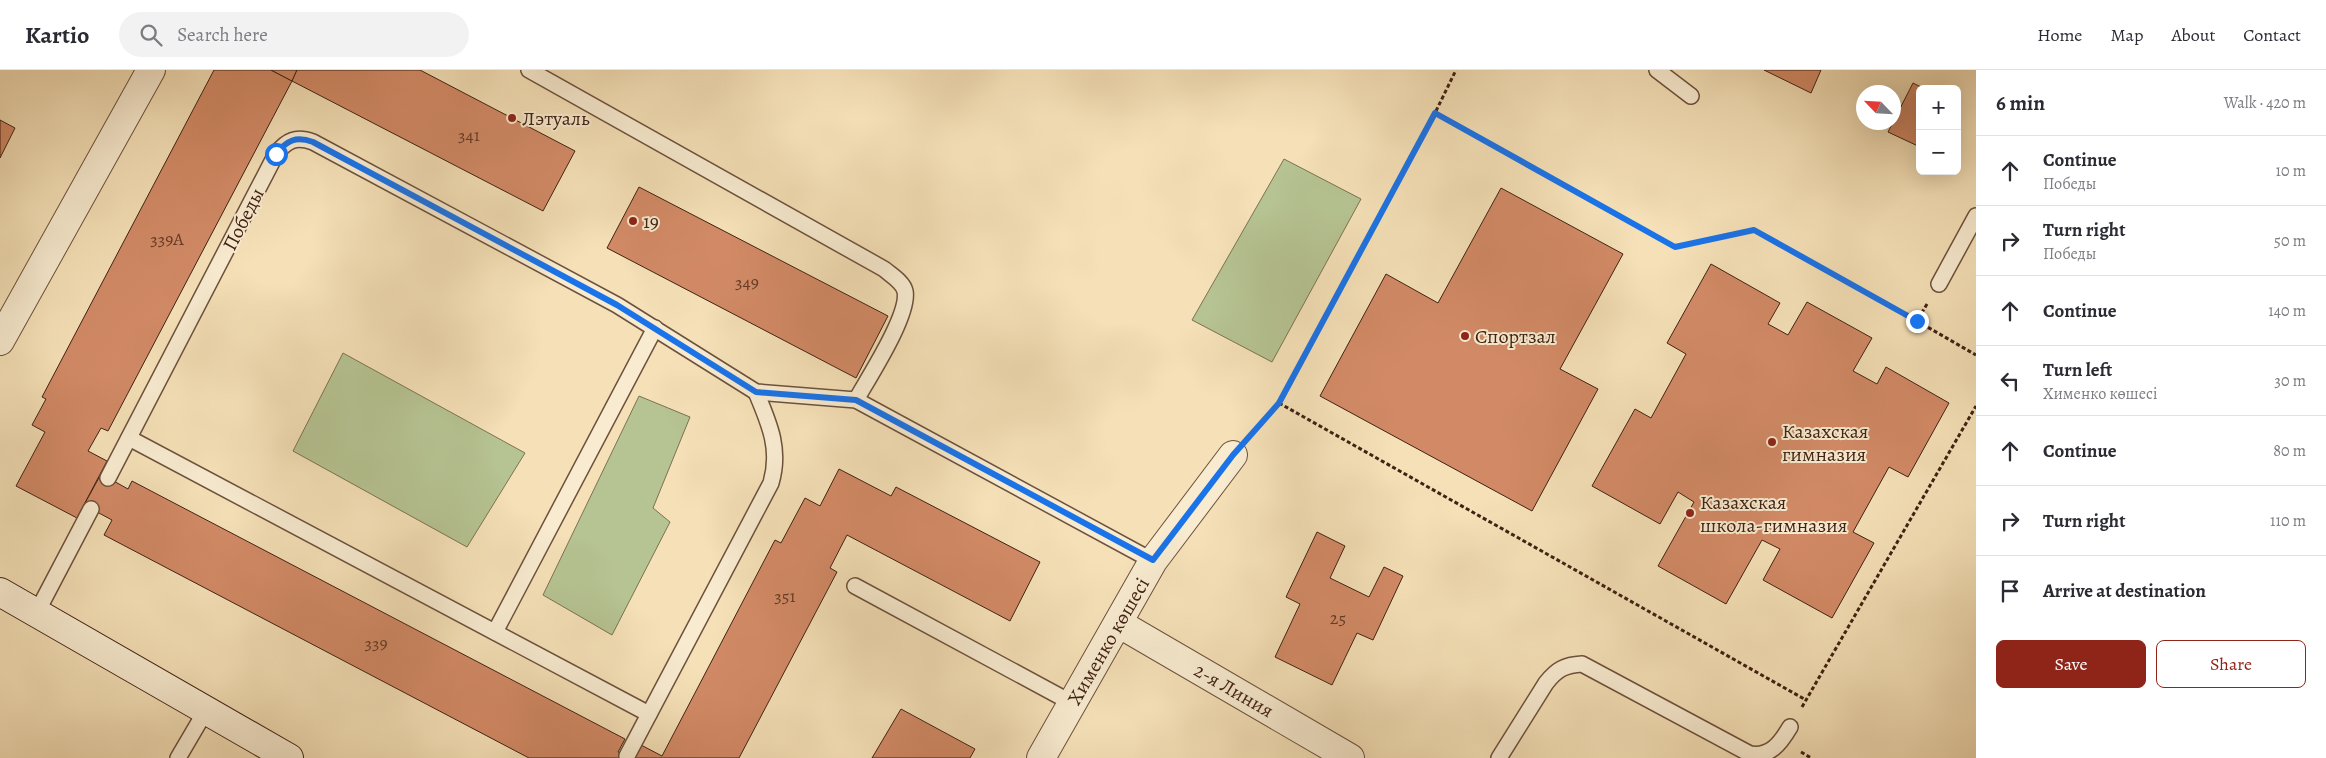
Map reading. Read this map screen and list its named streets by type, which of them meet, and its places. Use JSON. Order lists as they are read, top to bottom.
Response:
{
  "streets": {
    "street": ["Хименко көшесі", "2-я Линия"],
    "lane": ["Победы"]
  },
  "crossings": [
    ["Хименко көшесі", "2-я Линия"]
  ],
  "places": [
    "Лэтуаль",
    "19",
    "Спортзал",
    "Казахская гимназия",
    "Казахская школа-гимназия"
  ],
  "house_numbers": [
    "341",
    "339А",
    "349",
    "351",
    "25",
    "339"
  ],
  "north": "top left",
  "page": {
    "header": "Kartio",
    "search": "Search here",
    "nav": [
      "Home",
      "Map",
      "About",
      "Contact"
    ],
    "heading": ["6 min", "Walk · 420 m"],
    "map_buttons": ["+", "−"],
    "list": [
      ["Continue", "Победы", "10 m"],
      ["Turn right", "Победы", "50 m"],
      ["Continue", "140 m"],
      ["Turn left", "Хименко көшесі", "30 m"],
      ["Continue", "80 m"],
      ["Turn right", "110 m"],
      "Arrive at destination"
    ],
    "buttons": ["Save", "Share"]
  }
}
